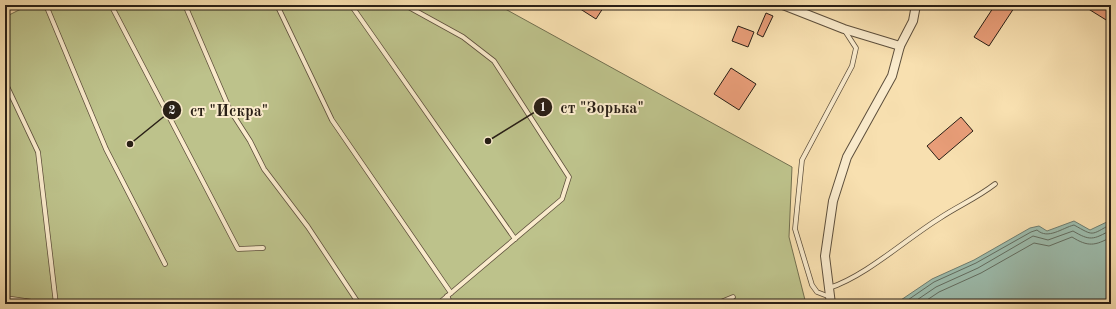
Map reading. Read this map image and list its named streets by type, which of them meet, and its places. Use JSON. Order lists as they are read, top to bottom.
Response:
{
  "places": ["ст \"Зорька\"", "ст \"Искра\""]
}
